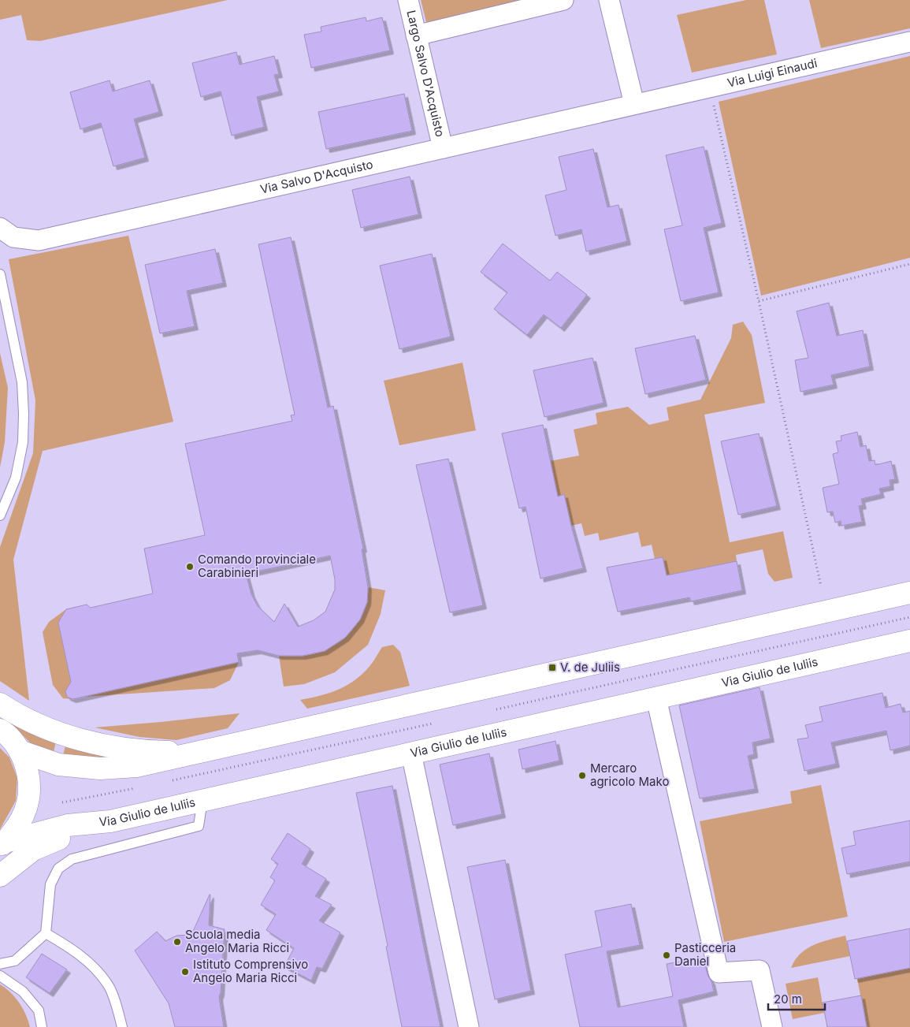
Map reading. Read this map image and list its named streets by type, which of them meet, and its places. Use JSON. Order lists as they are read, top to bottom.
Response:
{
  "streets": {
    "main road": ["Via Giulio de Iuliis"],
    "street": ["Via Luigi Einaudi", "Largo Salvo D'Acquisto", "Via Salvo D'Acquisto"]
  },
  "crossings": [
    ["Via Luigi Einaudi", "Via Salvo D'Acquisto"],
    ["Largo Salvo D'Acquisto", "Via Salvo D'Acquisto"]
  ],
  "places": {
    "other": [
      "Comando provinciale Carabinieri",
      "Mercaro agricolo Mako",
      "Scuola media Angelo Maria Ricci",
      "Pasticceria Daniel",
      "Istituto Comprensivo Angelo Maria Ricci"
    ],
    "transit": ["V. de Juliis"]
  },
  "scale_bar": "20 m"
}
